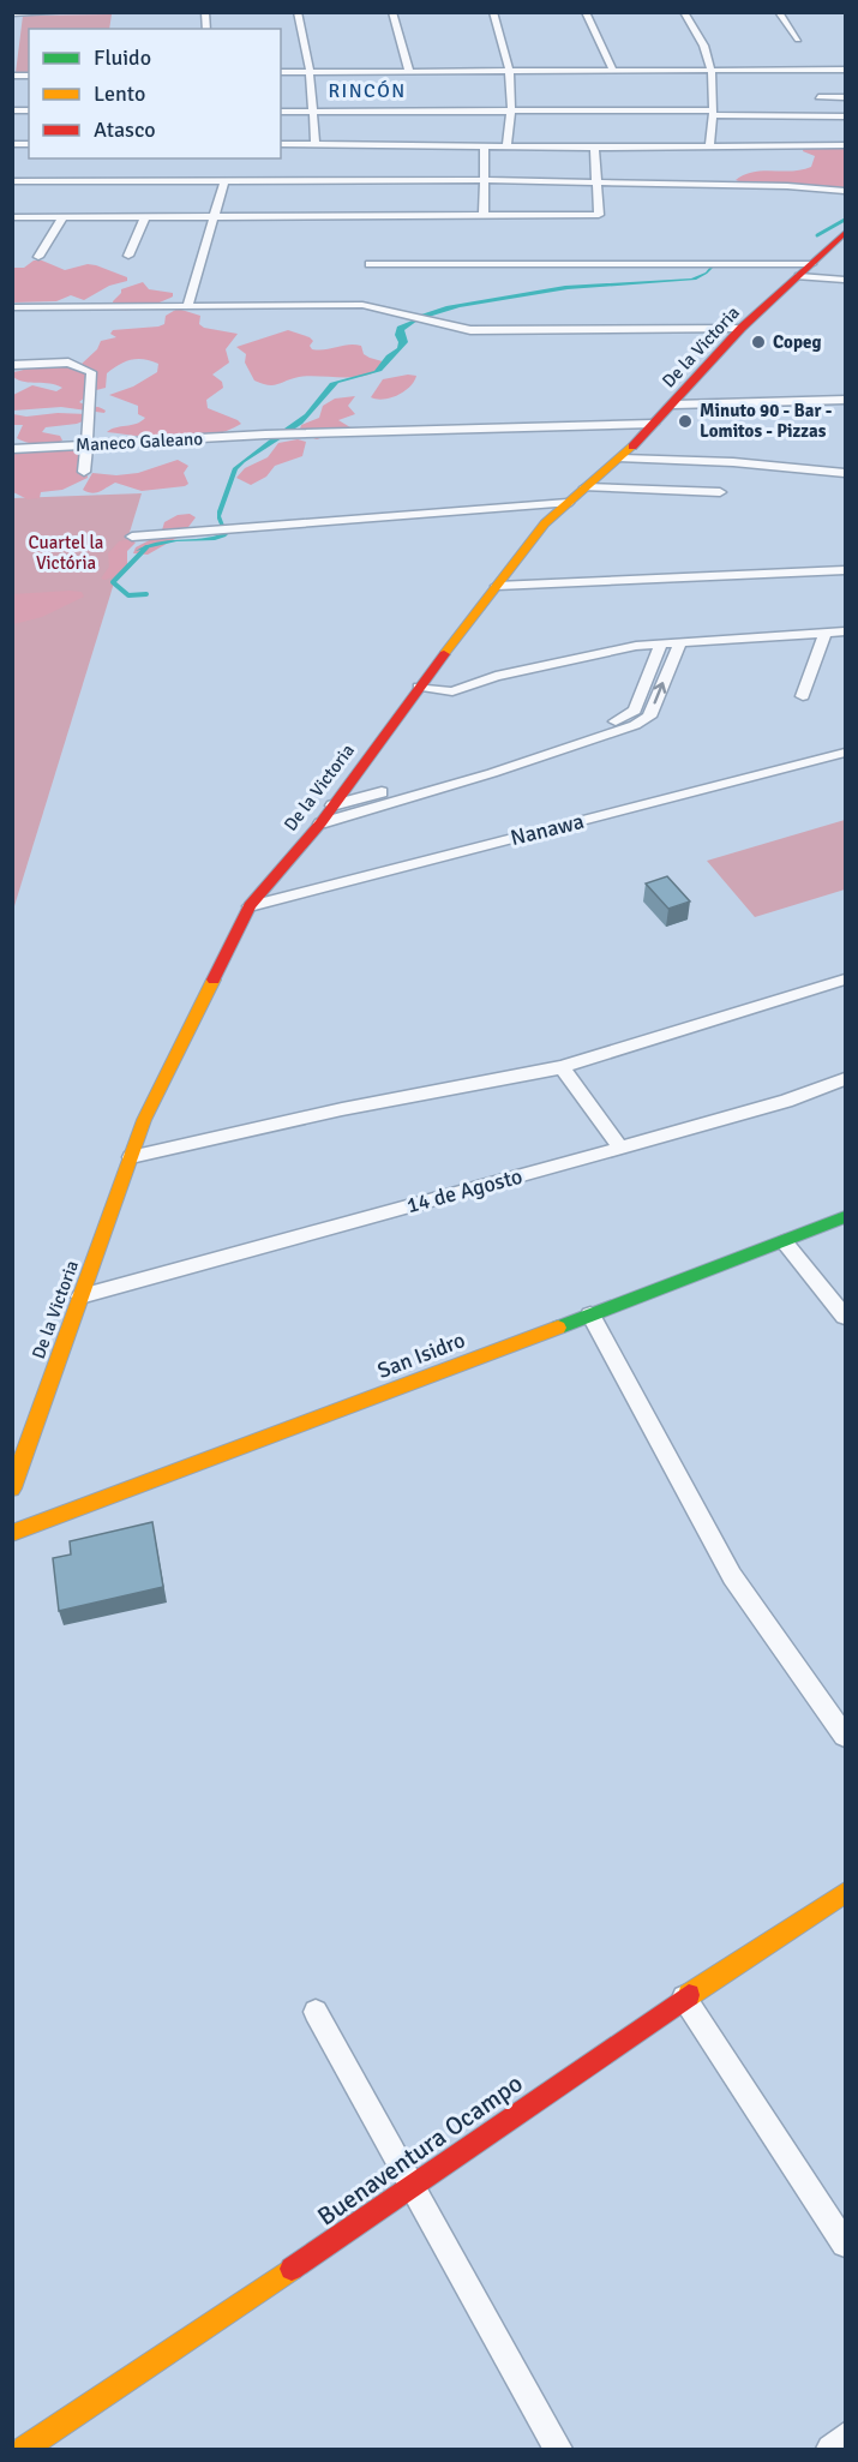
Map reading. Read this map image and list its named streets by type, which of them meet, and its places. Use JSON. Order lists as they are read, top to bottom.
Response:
{
  "streets": {
    "main road": ["De la Victoria", "San Isidro", "Buenaventura Ocampo"],
    "street": ["Maneco Galeano", "Nanawa", "14 de Agosto"]
  },
  "crossings": [
    ["De la Victoria", "Maneco Galeano"],
    ["De la Victoria", "Nanawa"],
    ["De la Victoria", "14 de Agosto"]
  ],
  "districts": ["RINCÓN"],
  "parks": ["Cuartel la Victória"],
  "places": ["Copeg", "Minuto 90 - Bar - Lomitos - Pizzas"],
  "legend": ["Fluido", "Lento", "Atasco"]
}
